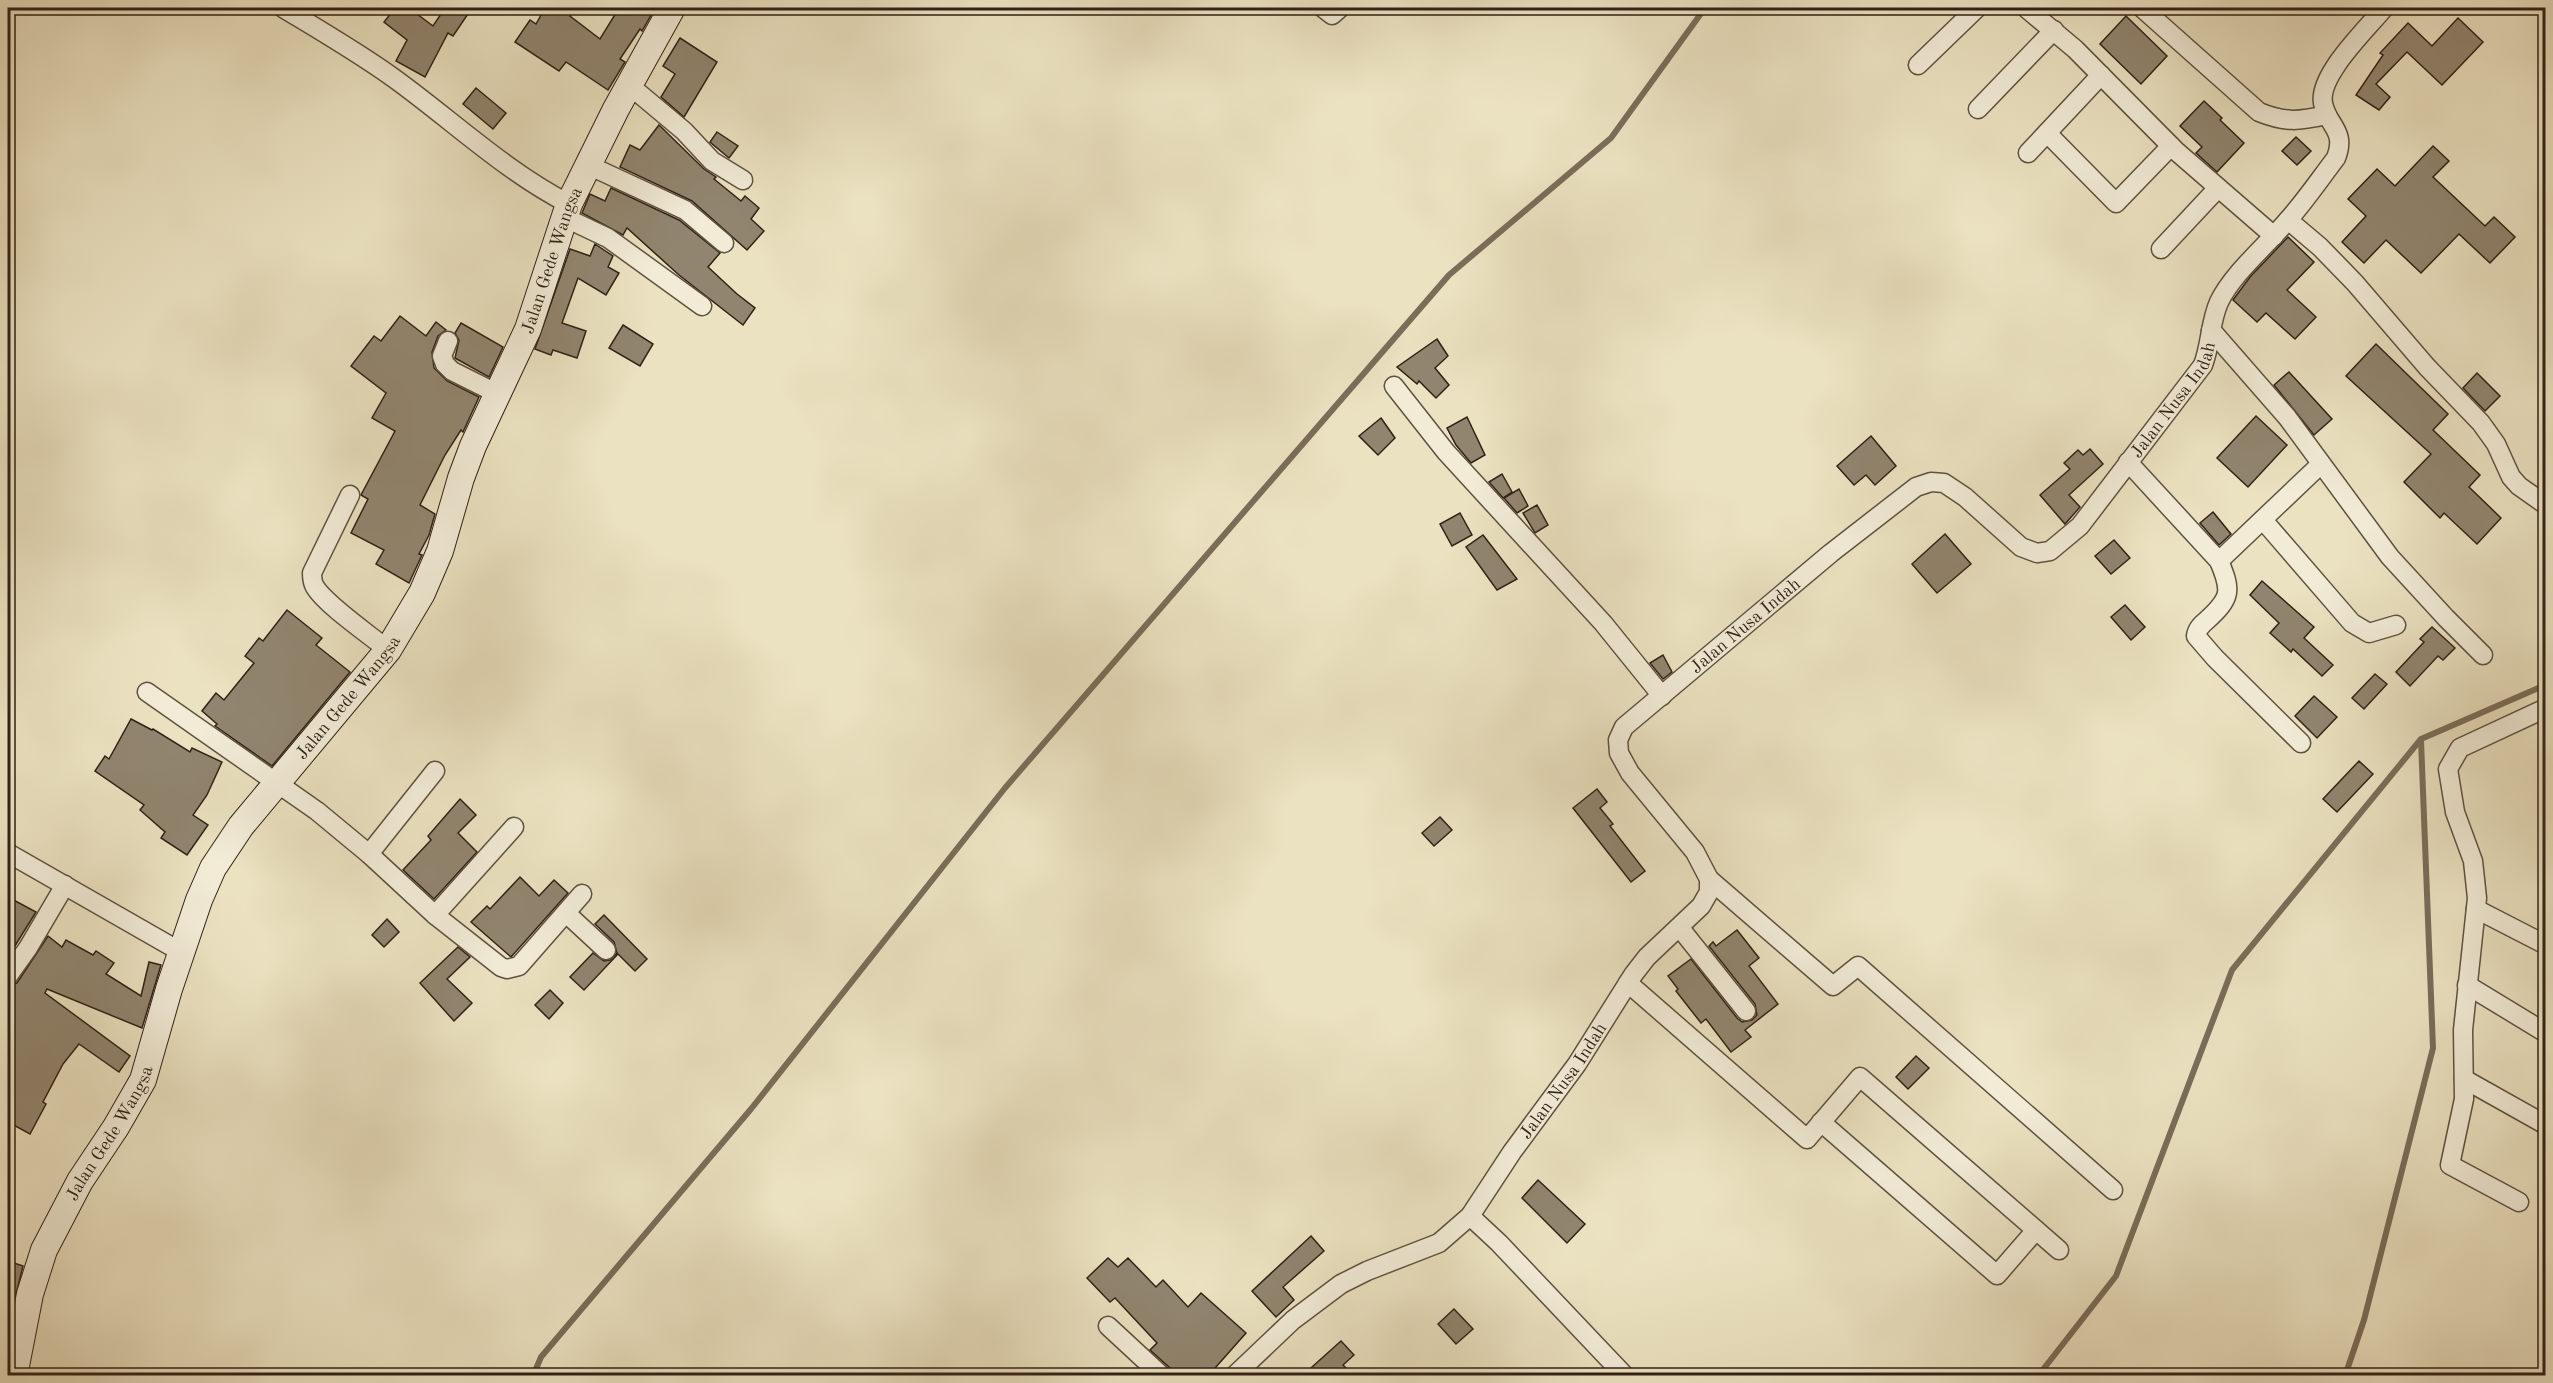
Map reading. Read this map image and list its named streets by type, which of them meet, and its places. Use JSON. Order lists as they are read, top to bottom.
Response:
{
  "streets": {
    "street": ["Jalan Gede Wangsa", "Jalan Nusa Indah"]
  }
}
